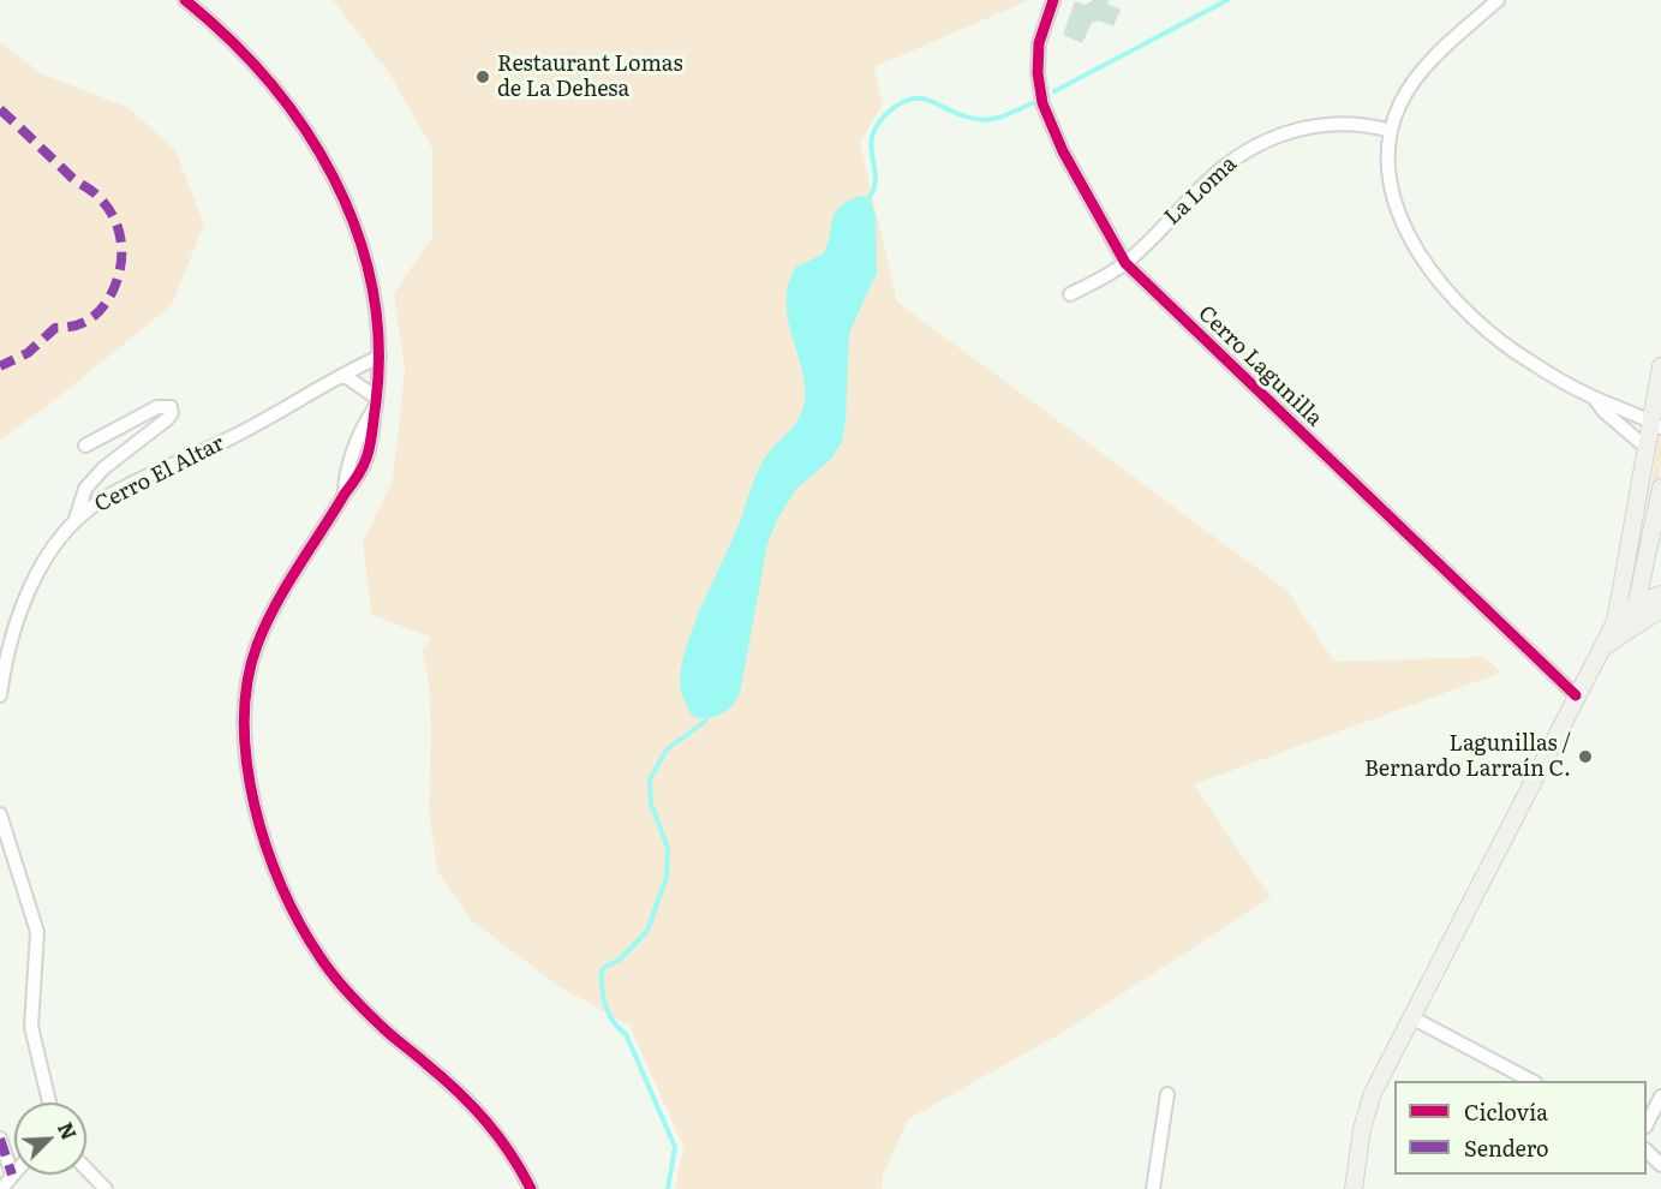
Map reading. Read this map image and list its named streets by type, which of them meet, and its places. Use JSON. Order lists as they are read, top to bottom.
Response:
{
  "streets": {
    "street": ["La Loma", "Cerro Lagunilla", "Cerro El Altar"]
  },
  "crossings": [
    ["La Loma", "Cerro Lagunilla"]
  ],
  "places": ["Restaurant Lomas de La Dehesa", "Lagunillas / Bernardo Larraín C."],
  "legend": ["Ciclovía", "Sendero"],
  "north": "top right"
}
